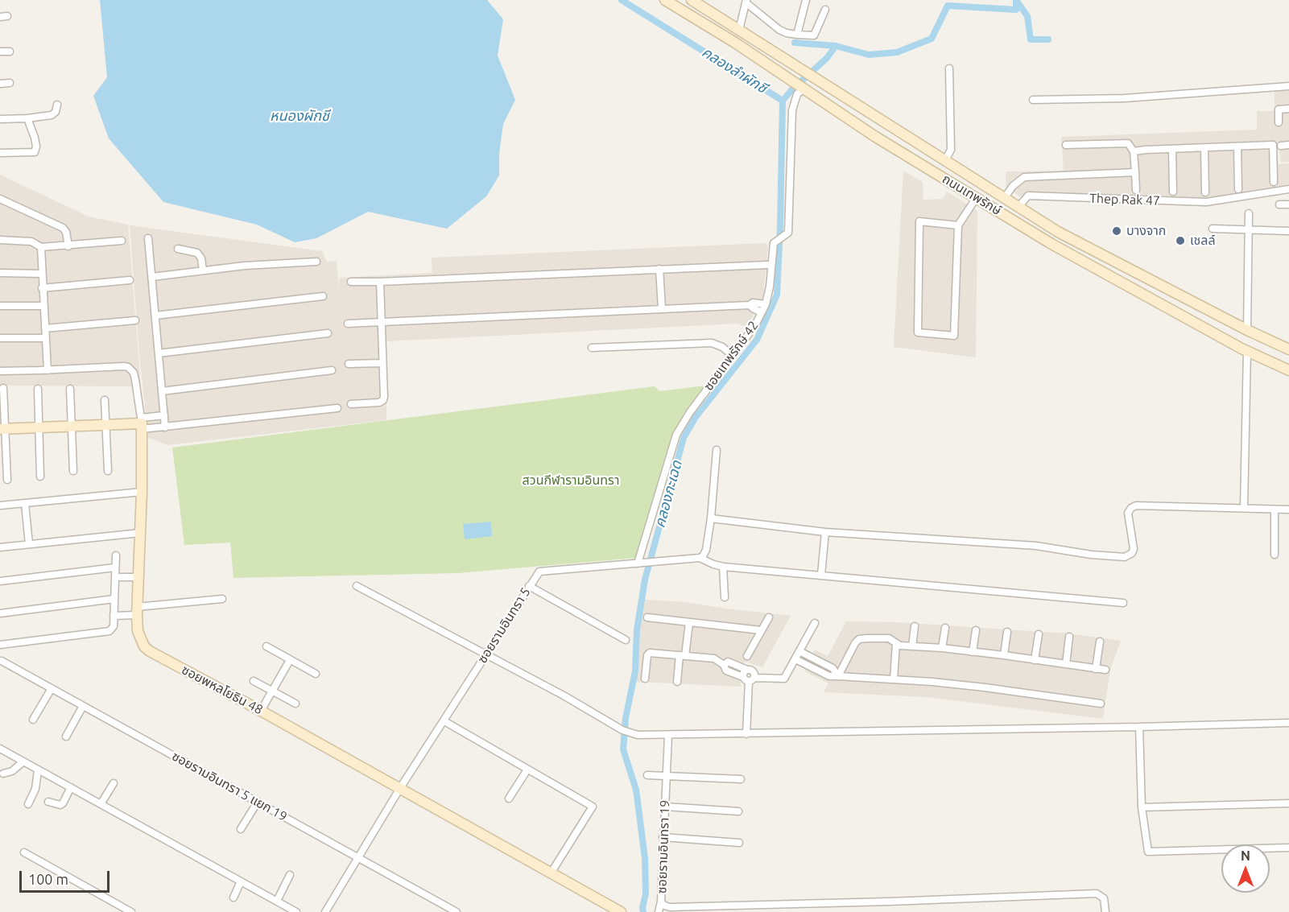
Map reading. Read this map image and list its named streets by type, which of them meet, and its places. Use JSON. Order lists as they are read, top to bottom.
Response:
{
  "streets": {
    "main road": ["ถนนเทพรักษ์", "ซอยพหลโยธิน 48"],
    "street": [
      "Thep Rak 47",
      "ซอยเทพรักษ์ 42",
      "ซอยรามอินทรา 5",
      "ซอยรามอินทรา 5 แยก 19",
      "ซอยรามอินทรา 19"
    ]
  },
  "crossings": [
    ["ถนนเทพรักษ์", "Thep Rak 47"],
    ["ถนนเทพรักษ์", "ซอยเทพรักษ์ 42"],
    ["ซอยเทพรักษ์ 42", "ซอยรามอินทรา 5"],
    ["ซอยรามอินทรา 5", "ซอยพหลโยธิน 48"],
    ["ซอยรามอินทรา 5", "ซอยรามอินทรา 5 แยก 19"]
  ],
  "water": ["คลองลำผักชี", "หนองผักชี", "คลองกะเฉด"],
  "parks": ["สวนกีฬารามอินทรา"],
  "places": ["บางจาก", "เชลล์"],
  "scale_bar": "100 m",
  "north": "top"
}
